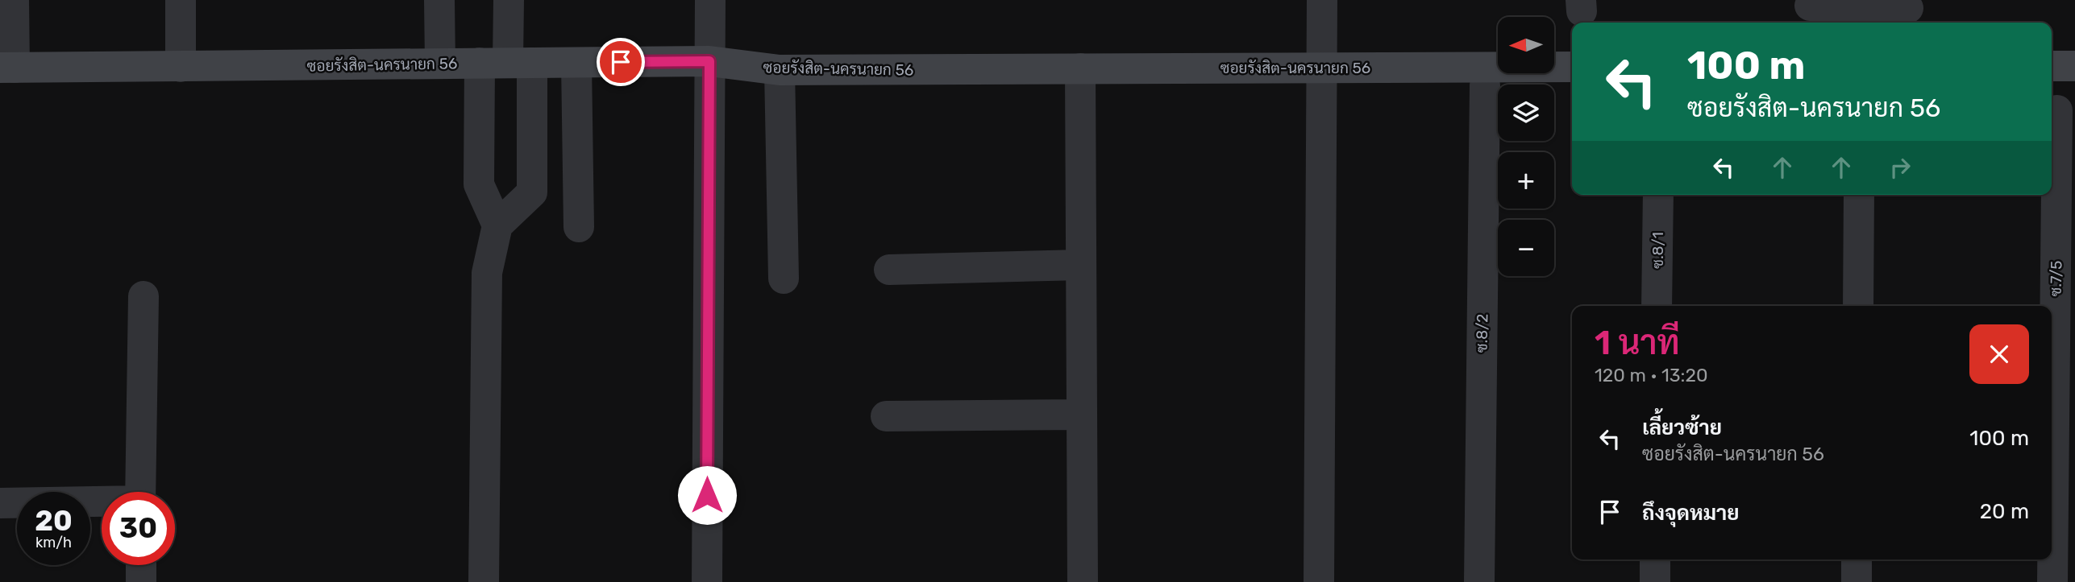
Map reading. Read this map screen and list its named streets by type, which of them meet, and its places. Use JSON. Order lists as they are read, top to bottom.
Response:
{
  "streets": {
    "street": [
      "ซอยรังสิต-นครนายก 56",
      "ซ.8/1",
      "ซ.7/5",
      "ซ.8/2"
    ]
  },
  "north": "left",
  "page": {
    "map_buttons": ["+", "−"],
    "turn": ["100 m", "ซอยรังสิต-นครนายก 56"],
    "heading": ["1 นาที", "120 m · 13:20"],
    "list": [
      {
        "name": "เลี้ยวซ้าย",
        "note": "ซอยรังสิต-นครนายก 56",
        "value": "100 m"
      },
      {
        "name": "ถึงจุดหมาย",
        "value": "20 m"
      }
    ],
    "speed": "20 km/h",
    "limit": "30"
  }
}
